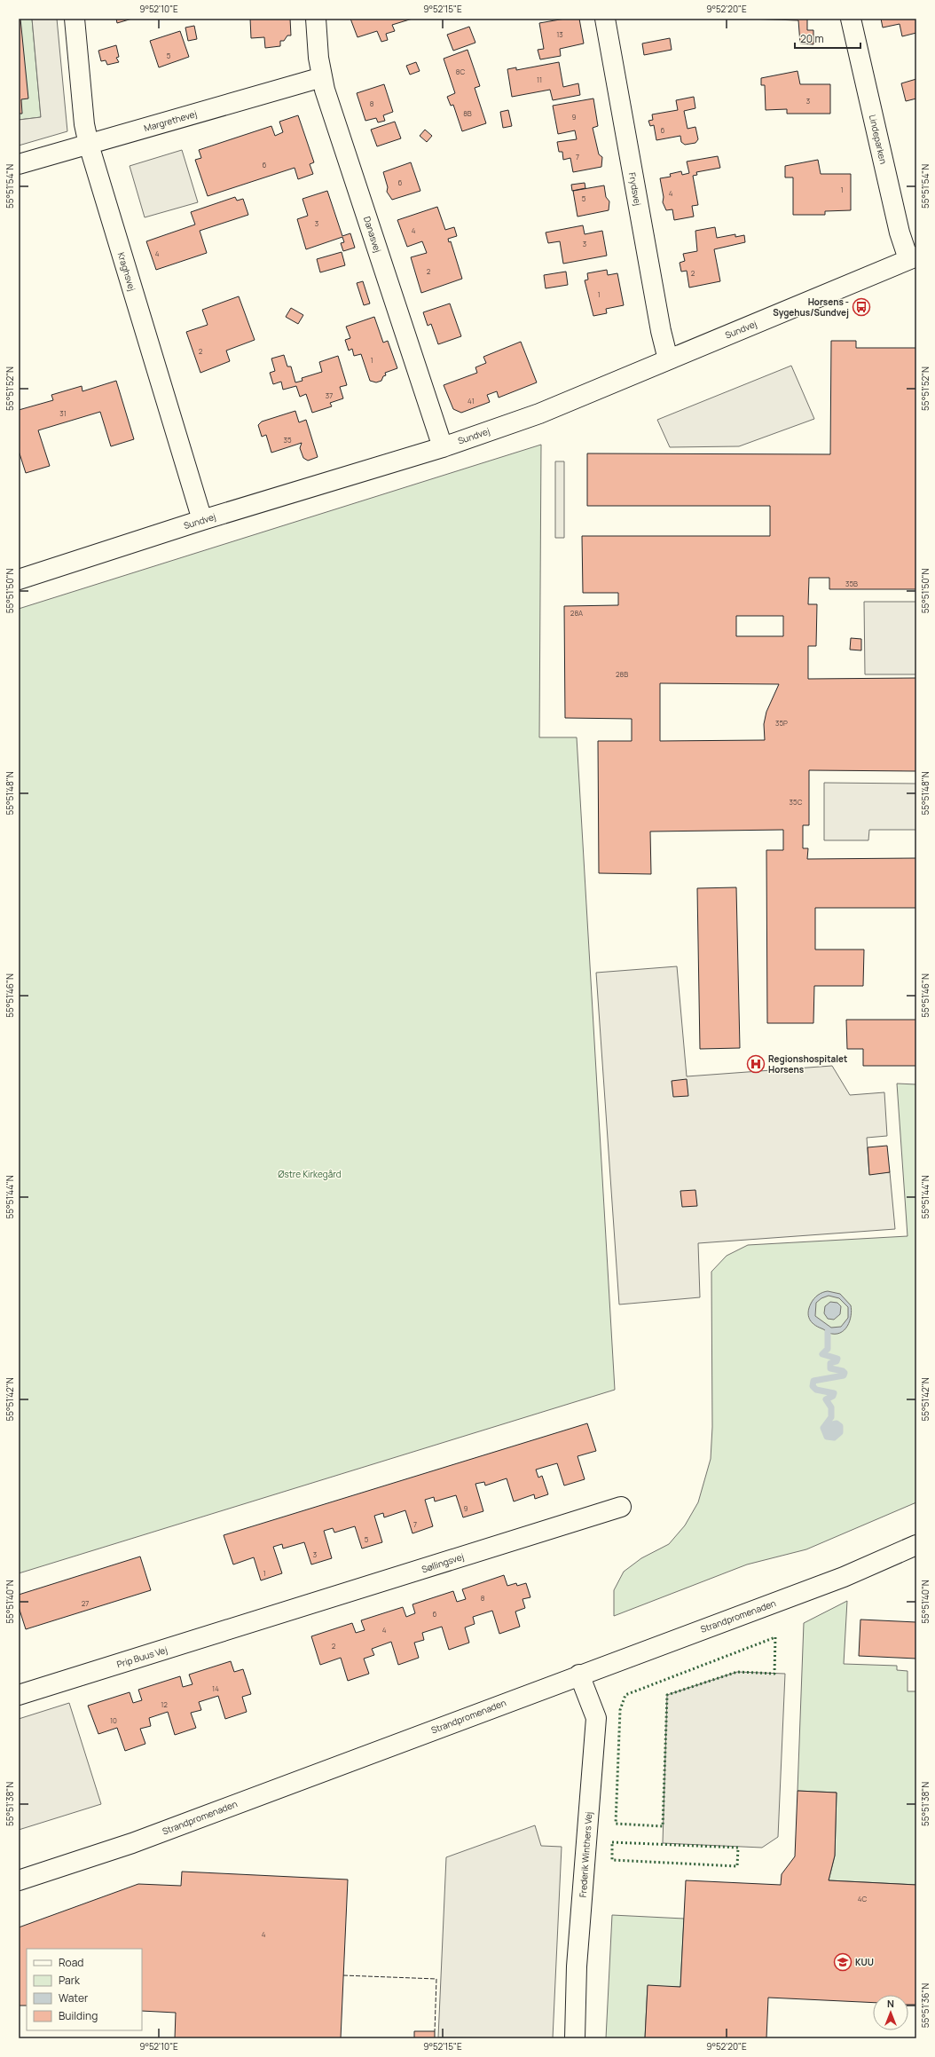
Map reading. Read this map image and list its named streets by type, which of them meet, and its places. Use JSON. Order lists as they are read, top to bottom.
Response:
{
  "streets": {
    "street": [
      "Margrethevej",
      "Lindeparken",
      "Frydsvej",
      "Danasvej",
      "Kraghsvej",
      "Sundvej",
      "Søllingsvej",
      "Strandpromenaden",
      "Prip Buus Vej",
      "Frederik Winthers Vej"
    ]
  },
  "crossings": [
    ["Margrethevej", "Danasvej"],
    ["Margrethevej", "Kraghsvej"],
    ["Lindeparken", "Sundvej"],
    ["Frydsvej", "Sundvej"],
    ["Danasvej", "Sundvej"],
    ["Kraghsvej", "Sundvej"],
    ["Søllingsvej", "Prip Buus Vej"],
    ["Strandpromenaden", "Frederik Winthers Vej"]
  ],
  "parks": ["Østre Kirkegård"],
  "places": {
    "bus stop": ["Horsens - Sygehus/Sundvej"],
    "hospital": ["Regionshospitalet Horsens"],
    "school or university": ["KUU"]
  },
  "house_numbers": [
    "13",
    "5",
    "8C",
    "11",
    "3",
    "8",
    "8B",
    "9",
    "6",
    "7",
    "6",
    "6",
    "1",
    "4",
    "5",
    "3",
    "4",
    "3",
    "4",
    "2",
    "2",
    "1",
    "2",
    "1",
    "37",
    "41",
    "31",
    "35",
    "35B",
    "28A",
    "28B",
    "35P",
    "35C",
    "9",
    "7",
    "5",
    "3",
    "1",
    "8",
    "27",
    "6",
    "4",
    "2",
    "14",
    "12",
    "10",
    "4C",
    "4"
  ],
  "legend": [
    "Road",
    "Park",
    "Water",
    "Building"
  ],
  "scale_bar": "20 m",
  "north": "top",
  "coordinates": [
    "9°52'10\"E",
    "9°52'15\"E",
    "9°52'20\"E",
    "55°51'54\"N",
    "55°51'52\"N",
    "55°51'50\"N",
    "55°51'48\"N",
    "55°51'46\"N",
    "55°51'44\"N",
    "55°51'42\"N",
    "55°51'40\"N",
    "55°51'38\"N",
    "55°51'36\"N"
  ]
}
